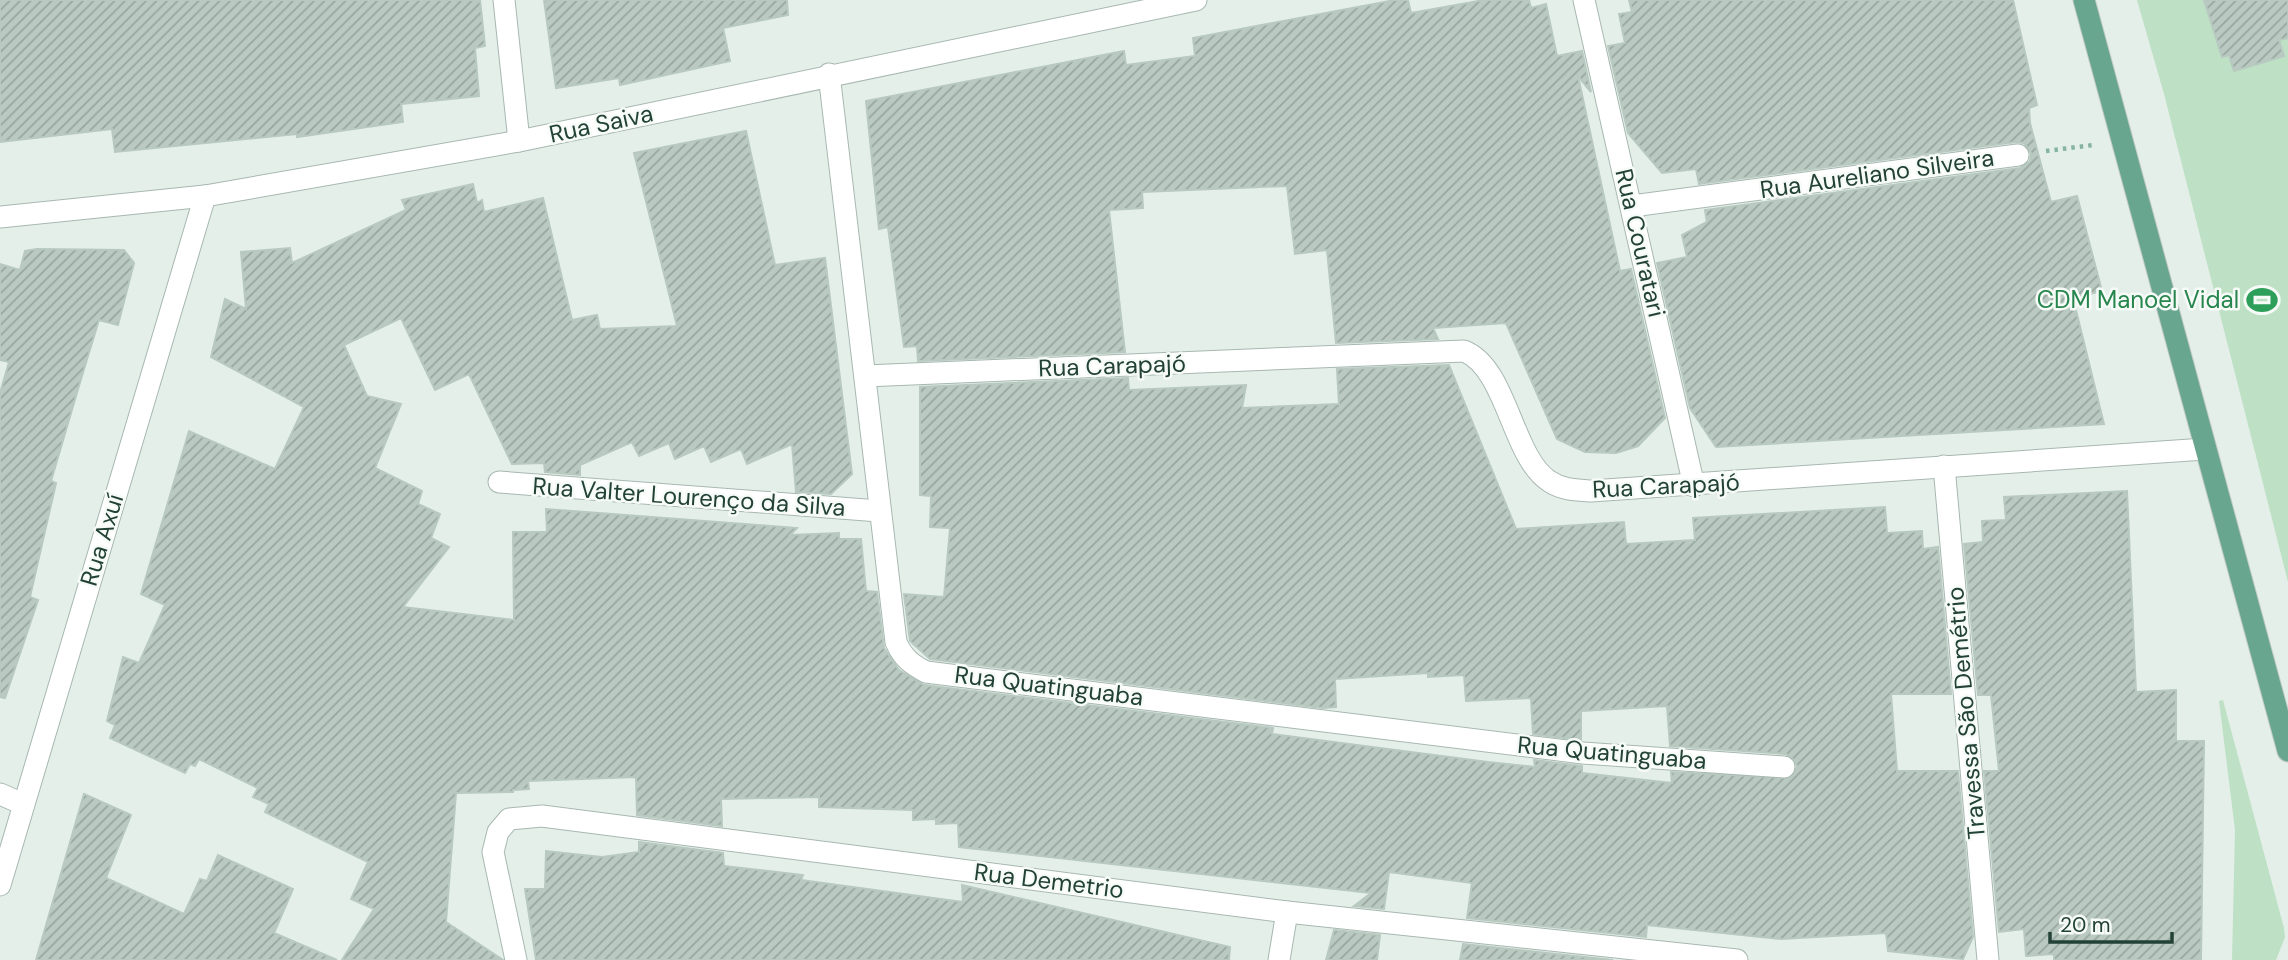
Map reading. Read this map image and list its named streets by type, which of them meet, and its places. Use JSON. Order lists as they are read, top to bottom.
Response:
{
  "streets": {
    "street": [
      "Rua Saiva",
      "Rua Aureliano Silveira",
      "Rua Couratari",
      "Rua Carapajó",
      "Rua Valter Lourenço da Silva",
      "Rua Axuí",
      "Rua Quatinguaba",
      "Travessa São Demétrio",
      "Rua Demetrio"
    ]
  },
  "crossings": [
    ["Rua Saiva", "Rua Axuí"],
    ["Rua Saiva", "Rua Quatinguaba"],
    ["Rua Aureliano Silveira", "Rua Couratari"],
    ["Rua Couratari", "Rua Carapajó"],
    ["Rua Carapajó", "Rua Quatinguaba"],
    ["Rua Carapajó", "Travessa São Demétrio"],
    ["Rua Valter Lourenço da Silva", "Rua Quatinguaba"]
  ],
  "places": {
    "sports": ["CDM Manoel Vidal"]
  },
  "scale_bar": "20 m"
}
